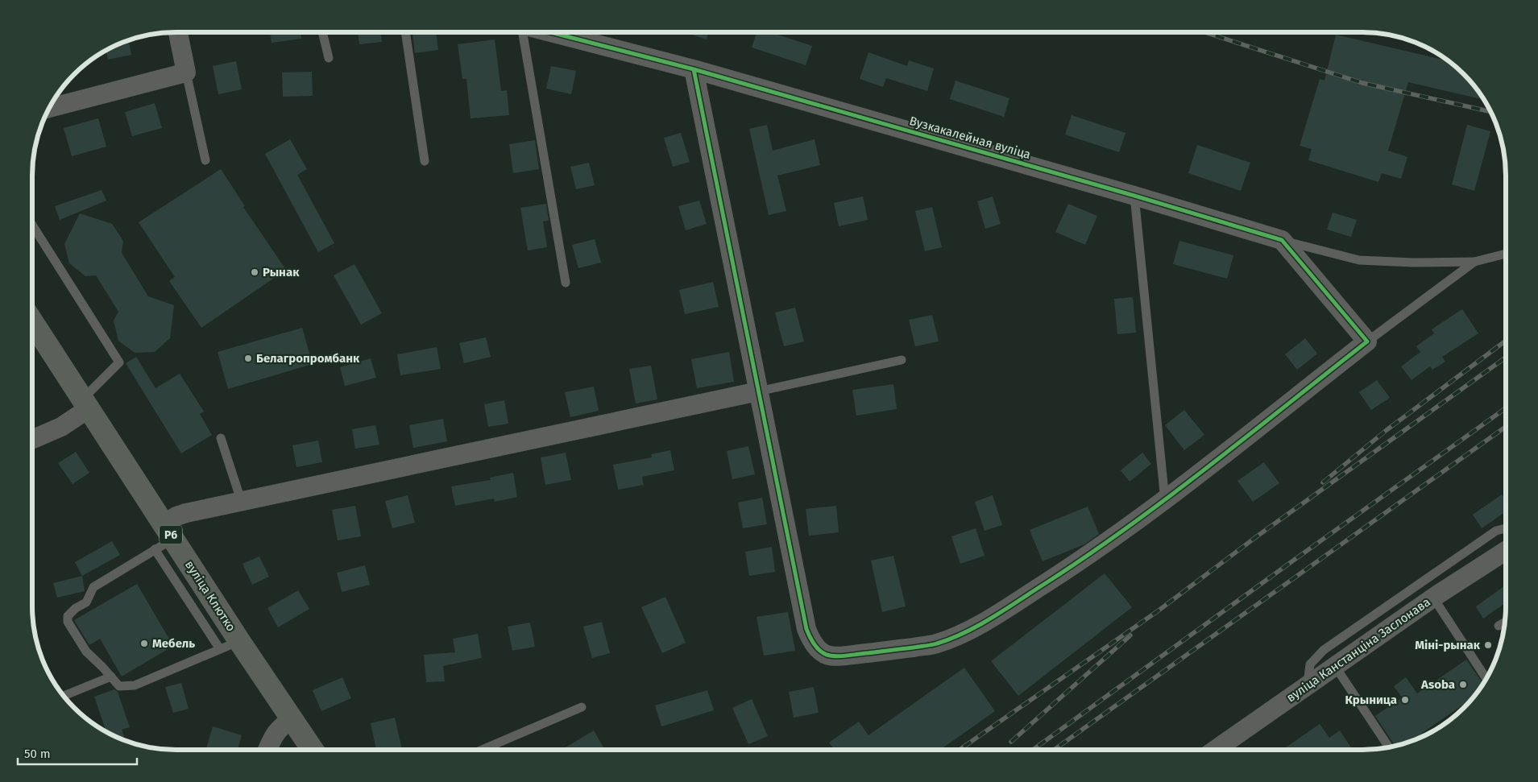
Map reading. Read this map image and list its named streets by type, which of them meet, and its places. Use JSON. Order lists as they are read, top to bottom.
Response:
{
  "streets": {
    "main road": ["Р6", "вуліца Клютко"],
    "street": ["Вузкакалейная вуліца", "вуліца Канстанціна Заслонава"]
  },
  "places": [
    "Рынак",
    "Белагропромбанк",
    "Мебель",
    "Міні-рынак",
    "Asoba",
    "Крыница"
  ],
  "scale_bar": "50 m"
}
